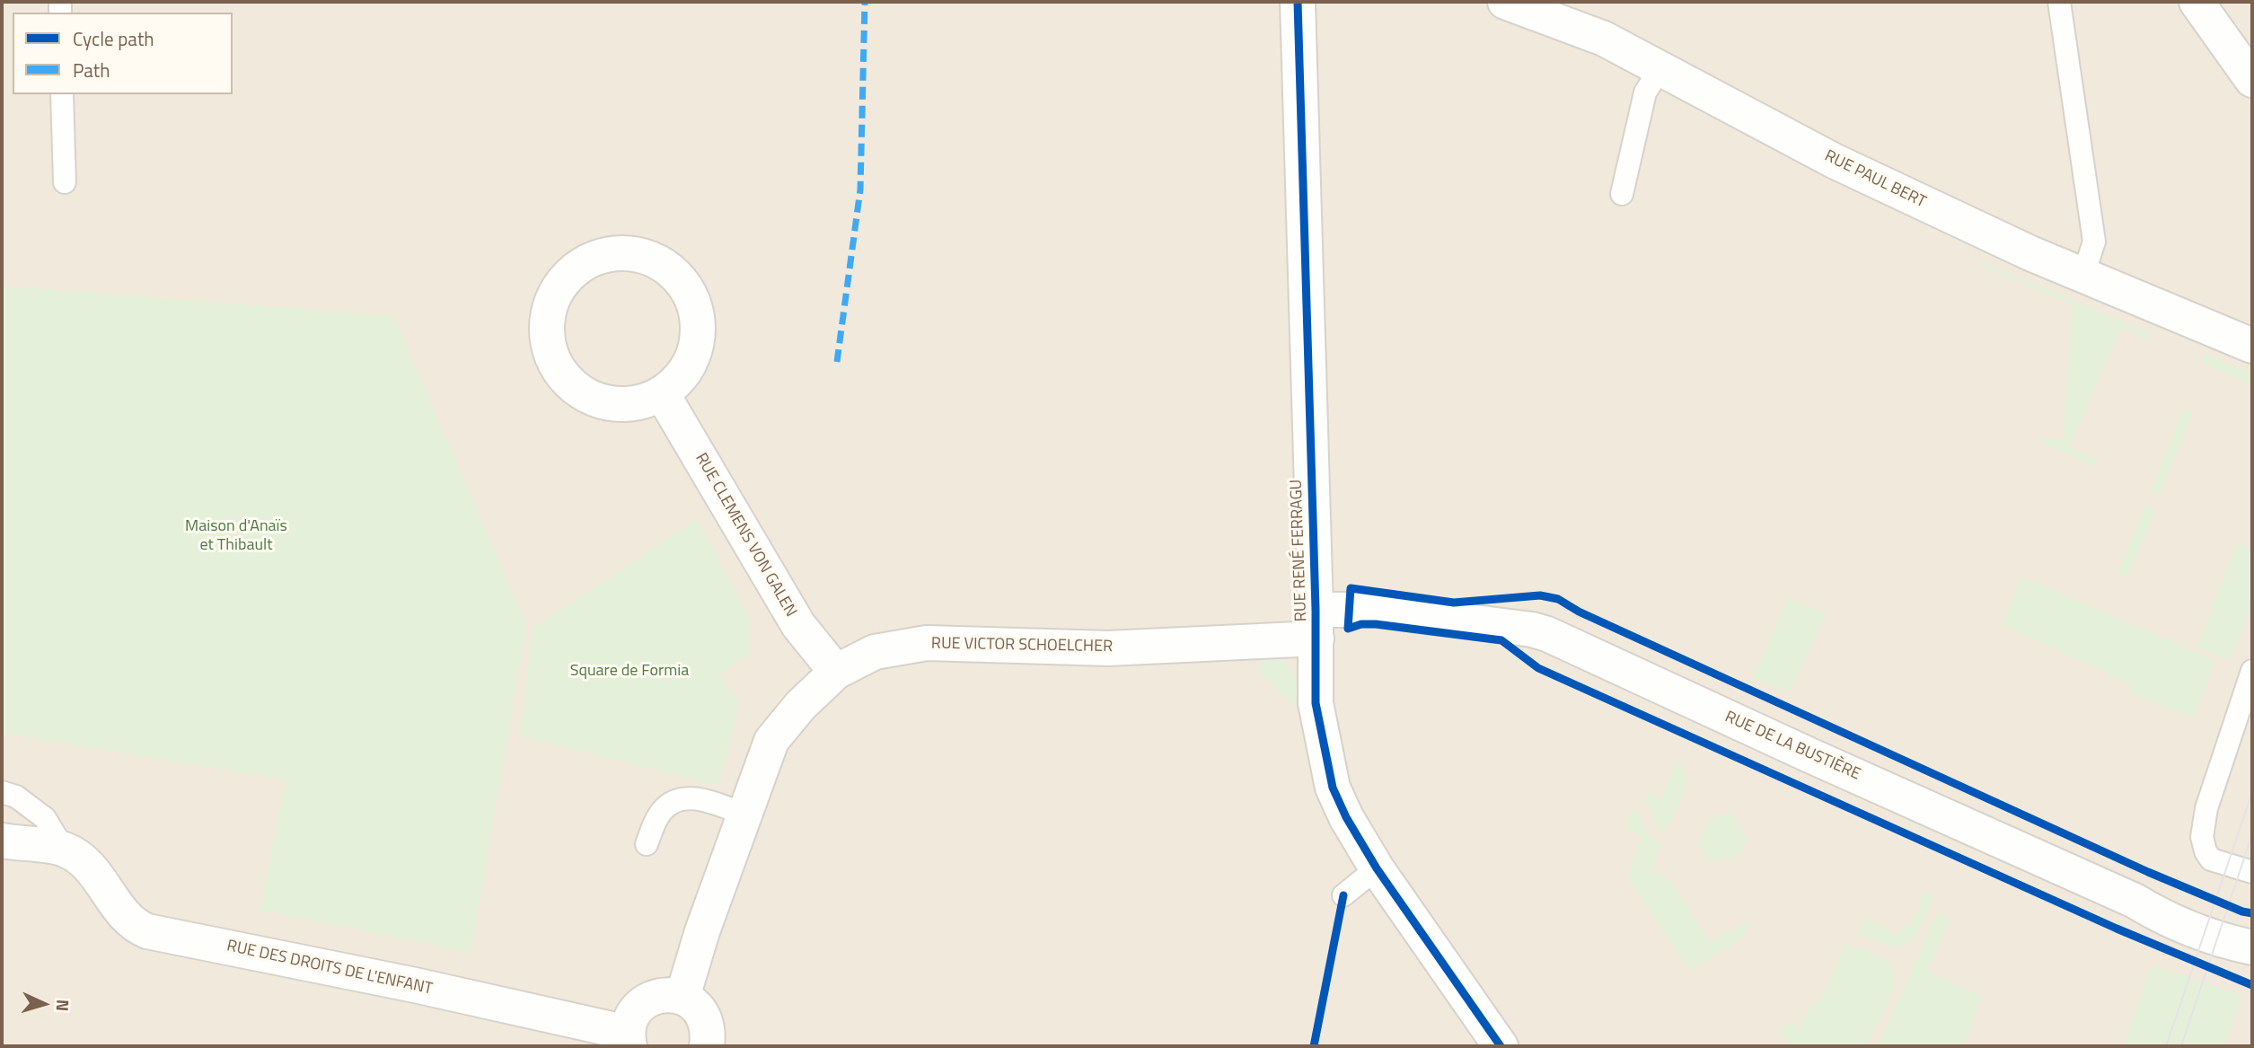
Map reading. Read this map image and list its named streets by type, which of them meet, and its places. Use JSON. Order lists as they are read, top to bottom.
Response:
{
  "streets": {
    "street": [
      "RUE PAUL BERT",
      "RUE CLEMENS VON GALEN",
      "RUE RENÉ FERRAGU",
      "RUE VICTOR SCHOELCHER",
      "RUE DE LA BUSTIÈRE",
      "RUE DES DROITS DE L'ENFANT"
    ]
  },
  "crossings": [
    ["RUE CLEMENS VON GALEN", "RUE VICTOR SCHOELCHER"],
    ["RUE RENÉ FERRAGU", "RUE VICTOR SCHOELCHER"],
    ["RUE RENÉ FERRAGU", "RUE DE LA BUSTIÈRE"],
    ["RUE VICTOR SCHOELCHER", "RUE DE LA BUSTIÈRE"]
  ],
  "parks": ["Maison d'Anaïs et Thibault", "Square de Formia"],
  "legend": ["Cycle path", "Path"],
  "north": "right"
}
